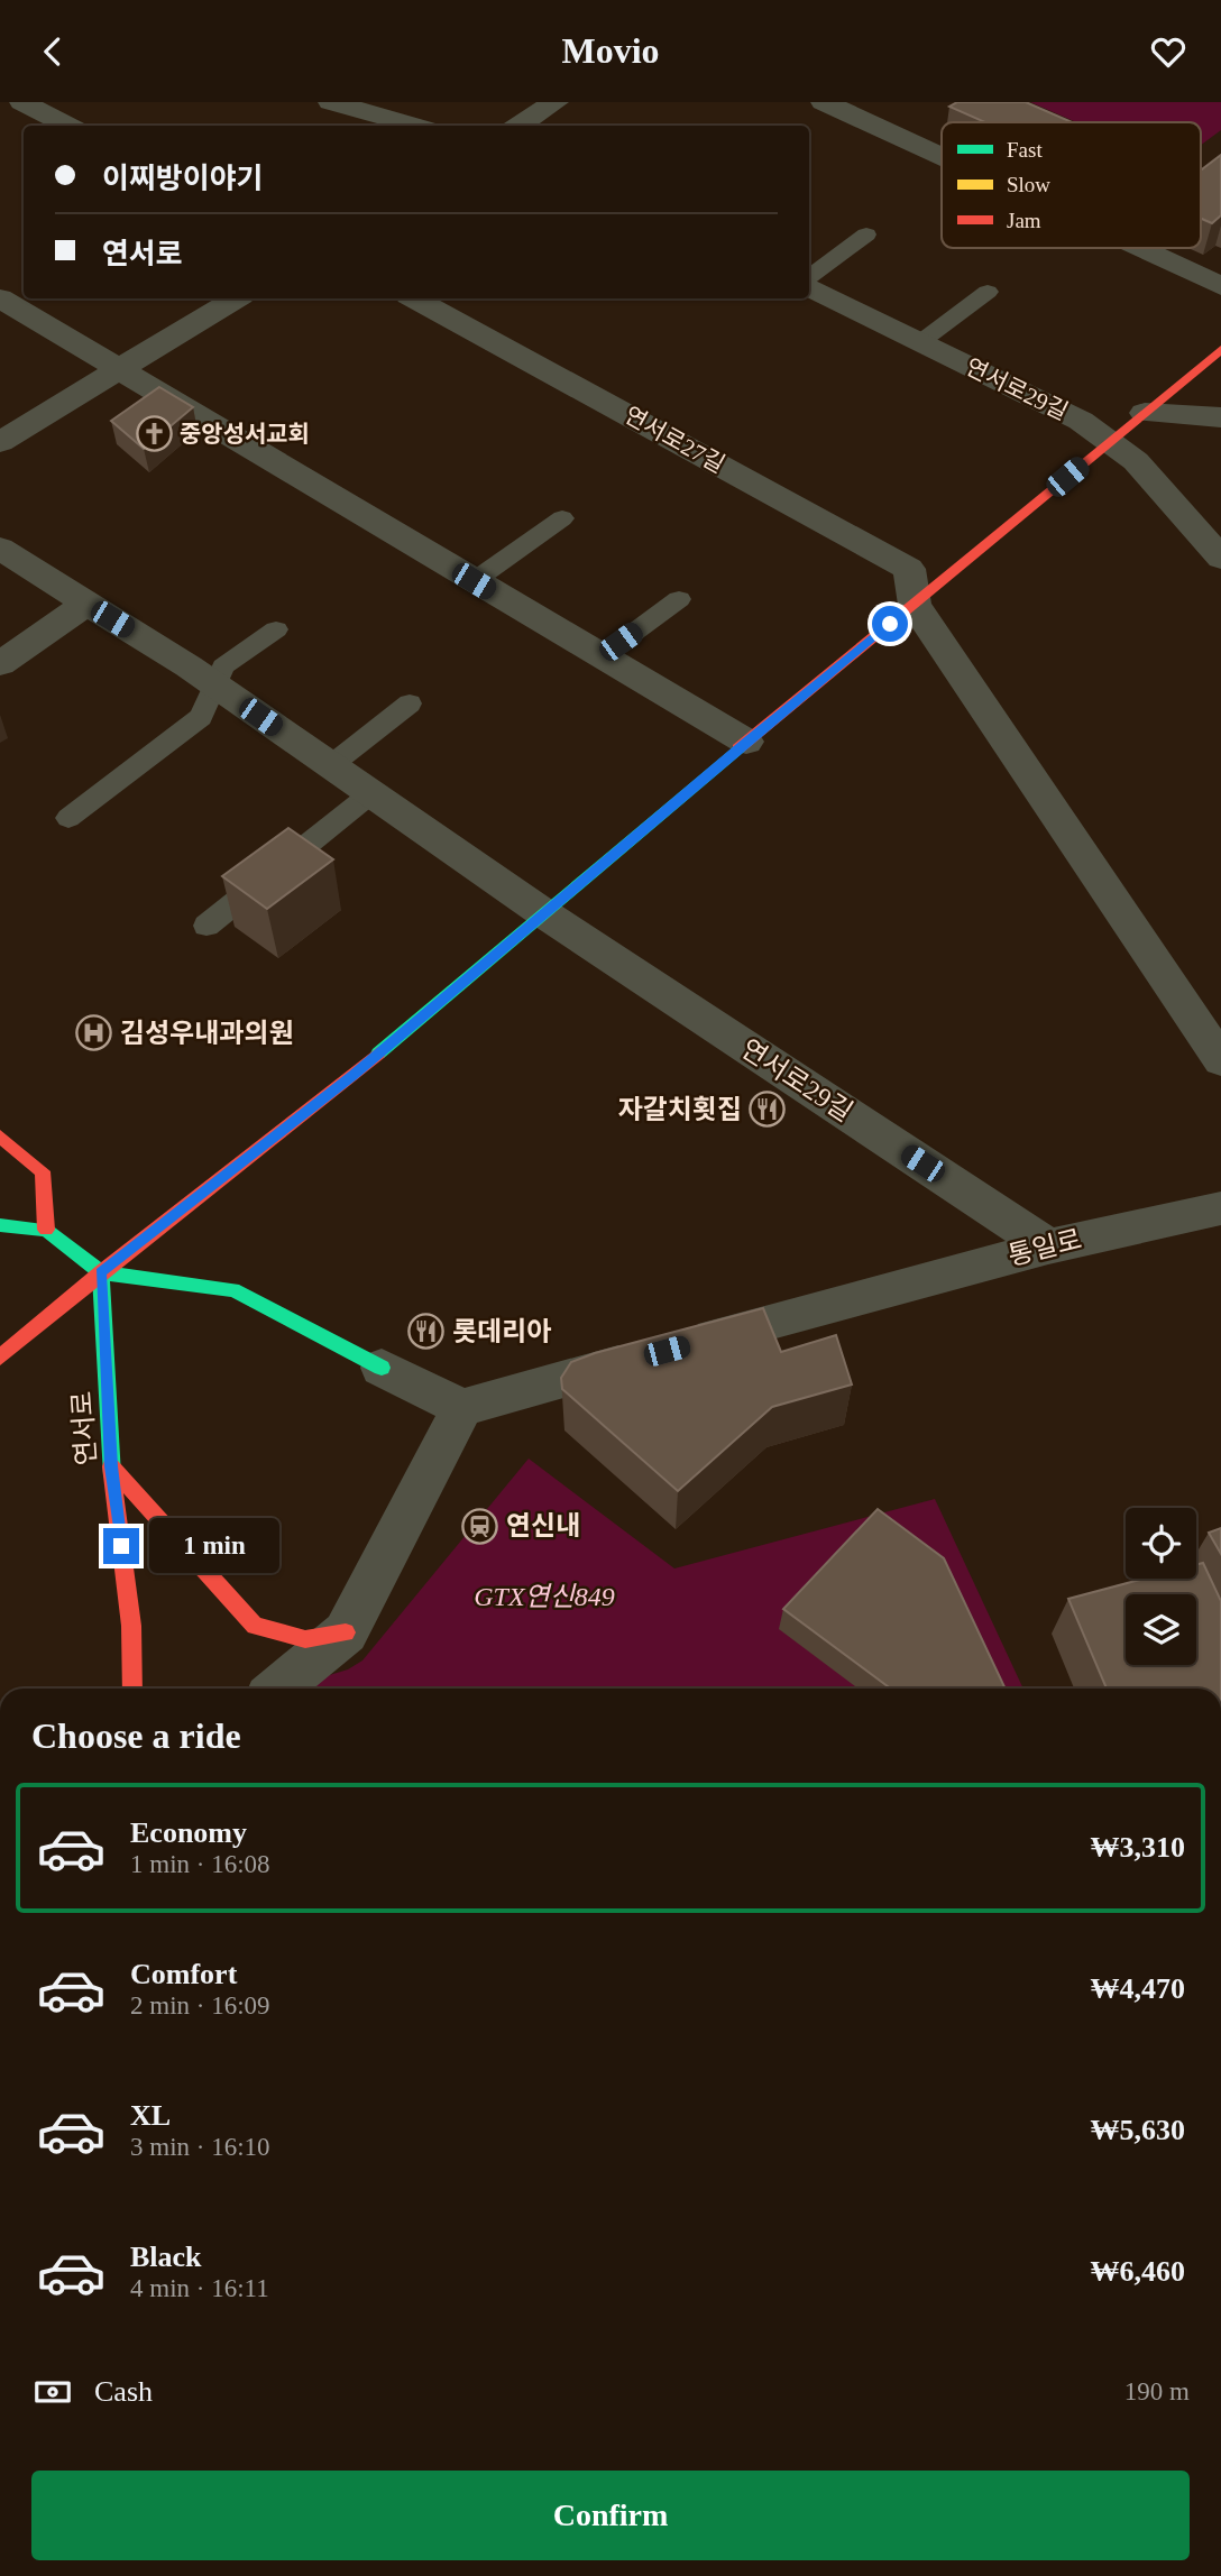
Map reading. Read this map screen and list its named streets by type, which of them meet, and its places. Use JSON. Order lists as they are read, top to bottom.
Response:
{
  "streets": {
    "street": [
      "연서로29길",
      "연서로27길",
      "통일로",
      "연서로"
    ]
  },
  "crossings": [
    ["연서로29길", "통일로"]
  ],
  "parks": ["GTX연신849"],
  "places": {
    "church": ["중앙성서교회"],
    "hospital": ["김성우내과의원"],
    "restaurant": ["자갈치횟집", "롯데리아"],
    "station": ["연신내"]
  },
  "legend": ["Fast", "Slow", "Jam"],
  "page": {
    "header": "Movio",
    "banner": ["이찌방이야기", "연서로"],
    "bubble": "1 min",
    "heading": "Choose a ride",
    "list": [
      {
        "name": "Economy",
        "note": "1 min · 16:08",
        "value": "₩3,310"
      },
      {
        "name": "Comfort",
        "note": "2 min · 16:09",
        "value": "₩4,470"
      },
      {
        "name": "XL",
        "note": "3 min · 16:10",
        "value": "₩5,630"
      },
      {
        "name": "Black",
        "note": "4 min · 16:11",
        "value": "₩6,460"
      }
    ],
    "pay": ["Cash", "190 m"],
    "buttons": "Confirm"
  }
}
